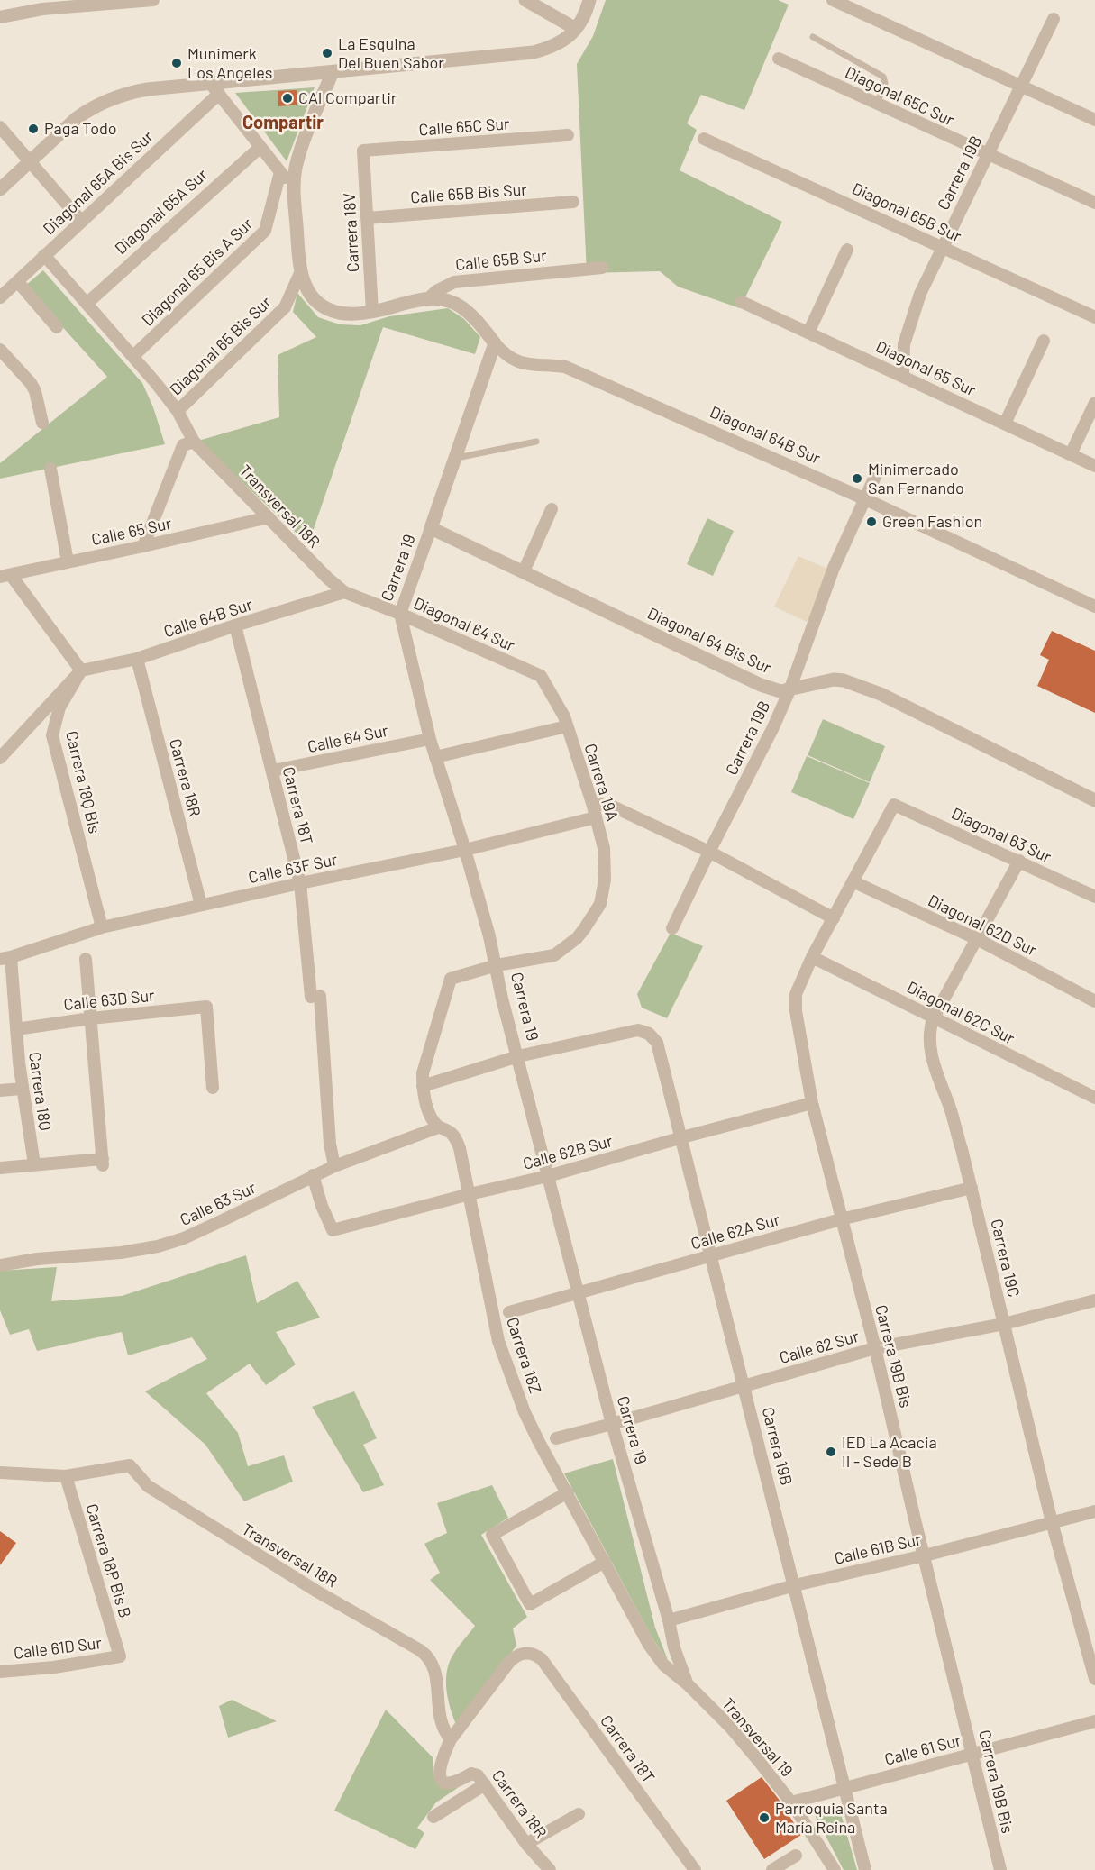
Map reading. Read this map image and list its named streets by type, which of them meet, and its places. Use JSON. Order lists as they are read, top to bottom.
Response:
{
  "streets": {
    "street": [
      "Diagonal 65C Sur",
      "Calle 65C Sur",
      "Carrera 19B",
      "Diagonal 65A Bis Sur",
      "Calle 65B Bis Sur",
      "Diagonal 65A Sur",
      "Diagonal 65B Sur",
      "Carrera 18V",
      "Calle 65B Sur",
      "Diagonal 65 Bis A Sur",
      "Diagonal 65 Bis Sur",
      "Diagonal 65 Sur",
      "Diagonal 64B Sur",
      "Transversal 18R",
      "Calle 65 Sur",
      "Carrera 19",
      "Calle 64B Sur",
      "Diagonal 64 Sur",
      "Diagonal 64 Bis Sur",
      "Calle 64 Sur",
      "Carrera 18R",
      "Carrera 18Q Bis",
      "Carrera 19A",
      "Carrera 18T",
      "Diagonal 63 Sur",
      "Calle 63F Sur",
      "Diagonal 62D Sur",
      "Calle 63D Sur",
      "Diagonal 62C Sur",
      "Carrera 18Q",
      "Calle 62B Sur",
      "Calle 63 Sur",
      "Calle 62A Sur",
      "Carrera 19C",
      "Calle 62 Sur",
      "Carrera 18Z",
      "Carrera 19B Bis",
      "Calle 61B Sur",
      "Carrera 18P Bis B",
      "Calle 61D Sur",
      "Transversal 19",
      "Calle 61 Sur"
    ]
  },
  "crossings": [
    ["Diagonal 65C Sur", "Carrera 19B"],
    ["Calle 65C Sur", "Carrera 18V"],
    ["Carrera 19B", "Diagonal 65B Sur"],
    ["Carrera 19B", "Diagonal 65 Sur"],
    ["Carrera 19B", "Diagonal 64B Sur"],
    ["Carrera 19B", "Carrera 19"],
    ["Carrera 19B", "Diagonal 64 Bis Sur"],
    ["Carrera 19B", "Calle 62B Sur"],
    ["Carrera 19B", "Calle 62A Sur"],
    ["Carrera 19B", "Calle 62 Sur"],
    ["Carrera 19B", "Calle 61B Sur"],
    ["Carrera 19B", "Calle 61 Sur"],
    ["Diagonal 65A Bis Sur", "Transversal 18R"],
    ["Calle 65B Bis Sur", "Carrera 18V"],
    ["Diagonal 65A Sur", "Transversal 18R"],
    ["Carrera 18V", "Calle 65B Sur"],
    ["Calle 65B Sur", "Diagonal 65 Bis Sur"],
    ["Calle 65B Sur", "Diagonal 64B Sur"],
    ["Diagonal 65 Bis A Sur", "Transversal 18R"],
    ["Diagonal 65 Bis Sur", "Transversal 18R"],
    ["Diagonal 64B Sur", "Carrera 19"],
    ["Transversal 18R", "Calle 65 Sur"],
    ["Transversal 18R", "Calle 64B Sur"],
    ["Transversal 18R", "Diagonal 64 Sur"],
    ["Transversal 18R", "Carrera 18R"],
    ["Transversal 18R", "Carrera 18T"],
    ["Transversal 18R", "Carrera 18P Bis B"],
    ["Carrera 19", "Diagonal 64 Sur"],
    ["Carrera 19", "Diagonal 64 Bis Sur"],
    ["Carrera 19", "Calle 64 Sur"],
    ["Carrera 19", "Carrera 19A"],
    ["Carrera 19", "Calle 63F Sur"],
    ["Carrera 19", "Calle 62B Sur"],
    ["Carrera 19", "Calle 62A Sur"],
    ["Carrera 19", "Calle 62 Sur"],
    ["Carrera 19", "Carrera 18Z"],
    ["Carrera 19", "Calle 61B Sur"],
    ["Carrera 19", "Transversal 19"],
    ["Calle 64B Sur", "Diagonal 64 Sur"],
    ["Calle 64B Sur", "Carrera 18R"],
    ["Calle 64B Sur", "Carrera 18Q Bis"],
    ["Calle 64B Sur", "Carrera 18T"],
    ["Diagonal 64 Sur", "Carrera 19A"],
    ["Calle 64 Sur", "Carrera 18T"],
    ["Carrera 18R", "Carrera 18T"],
    ["Carrera 18R", "Calle 63F Sur"],
    ["Carrera 18Q Bis", "Calle 63F Sur"],
    ["Carrera 19A", "Calle 63F Sur"],
    ["Carrera 19A", "Carrera 18Z"],
    ["Carrera 18T", "Calle 63F Sur"],
    ["Carrera 18T", "Calle 63 Sur"],
    ["Diagonal 63 Sur", "Carrera 19C"],
    ["Diagonal 63 Sur", "Carrera 19B Bis"],
    ["Calle 63F Sur", "Carrera 18Q"],
    ["Diagonal 62D Sur", "Carrera 19C"],
    ["Diagonal 62D Sur", "Carrera 19B Bis"],
    ["Calle 63D Sur", "Carrera 18Q"],
    ["Diagonal 62C Sur", "Carrera 19C"],
    ["Diagonal 62C Sur", "Carrera 19B Bis"],
    ["Calle 62B Sur", "Calle 63 Sur"],
    ["Calle 62B Sur", "Carrera 18Z"],
    ["Calle 62B Sur", "Carrera 19B Bis"],
    ["Calle 63 Sur", "Carrera 18Z"],
    ["Calle 62A Sur", "Carrera 19C"],
    ["Calle 62A Sur", "Carrera 19B Bis"],
    ["Carrera 19C", "Calle 62 Sur"],
    ["Carrera 19C", "Calle 61B Sur"],
    ["Calle 62 Sur", "Carrera 19B Bis"],
    ["Carrera 18Z", "Transversal 19"],
    ["Carrera 19B Bis", "Calle 61B Sur"],
    ["Carrera 19B Bis", "Calle 61 Sur"],
    ["Carrera 18P Bis B", "Calle 61D Sur"],
    ["Transversal 19", "Calle 61 Sur"]
  ],
  "districts": ["Compartir"],
  "places": [
    "La Esquina Del Buen Sabor",
    "Munimerk Los Angeles",
    "CAI Compartir",
    "Paga Todo",
    "Minimercado San Fernando",
    "Green Fashion",
    "IED La Acacia II - Sede B",
    "Parroquia Santa María Reina"
  ]
}
